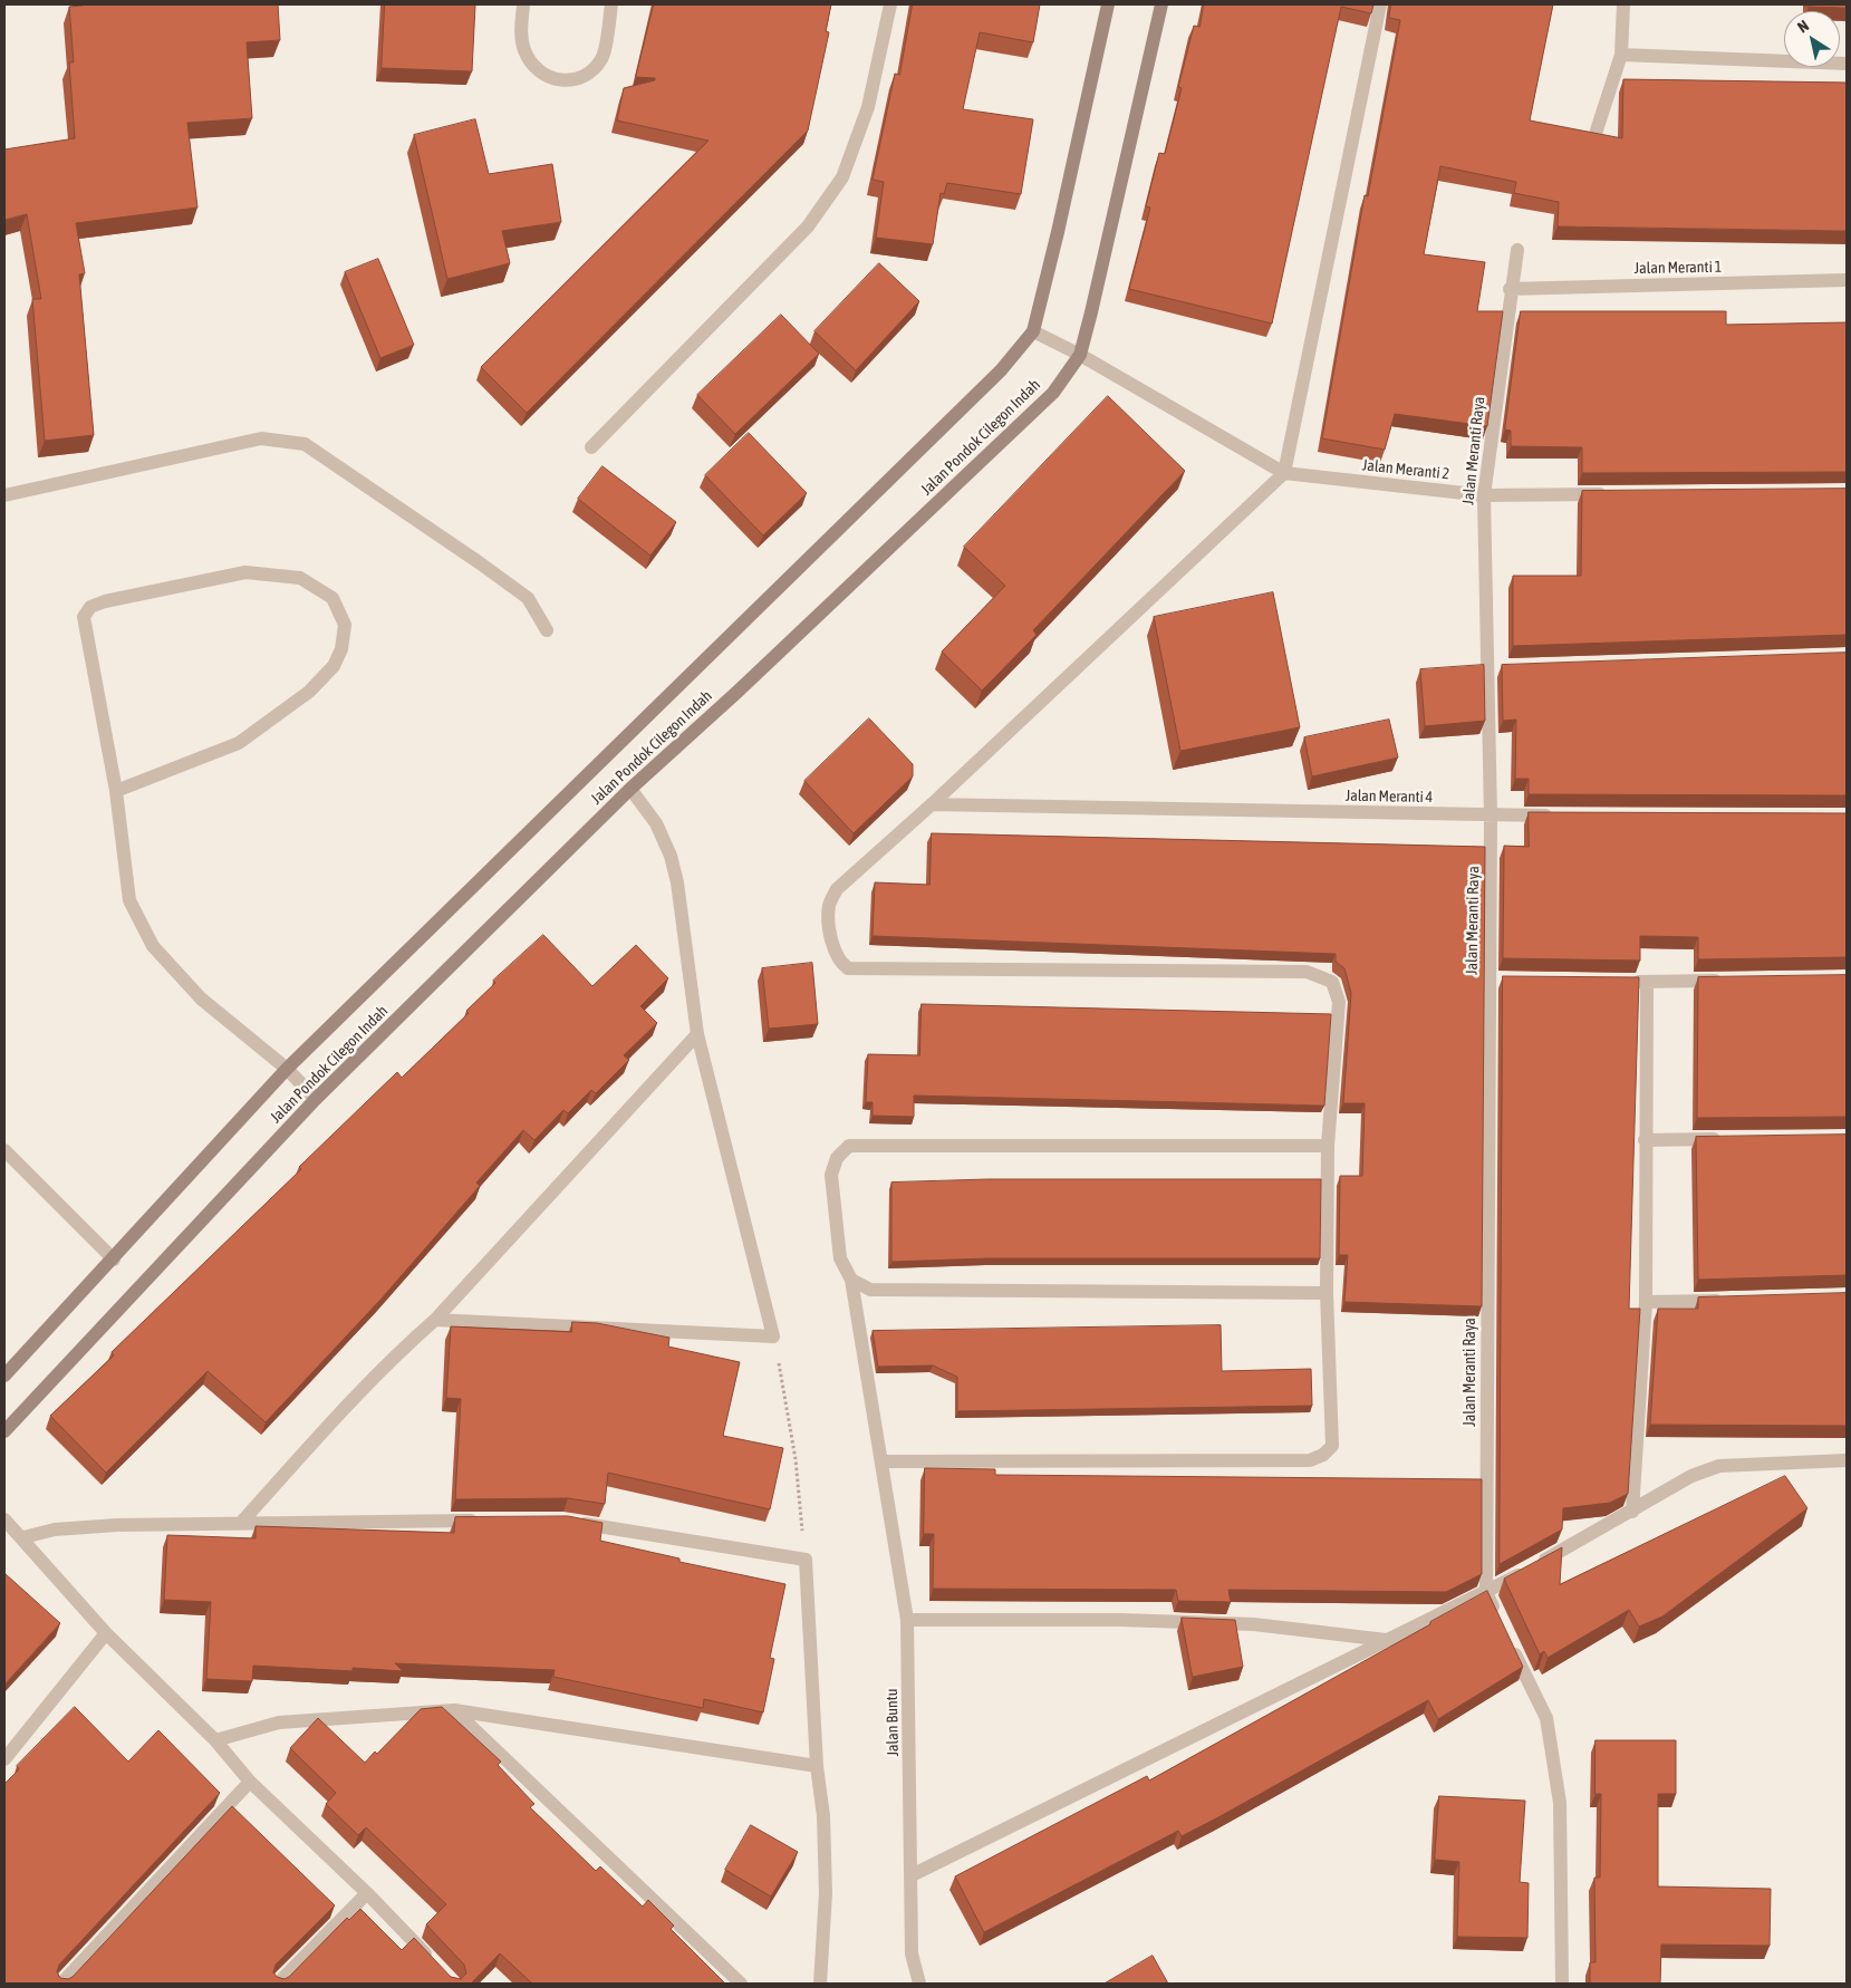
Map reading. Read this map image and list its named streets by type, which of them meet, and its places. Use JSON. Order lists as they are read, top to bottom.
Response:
{
  "streets": {
    "street": [
      "Jalan Meranti 1",
      "Jalan Pondok Cilegon Indah",
      "Jalan Meranti Raya",
      "Jalan Meranti 2",
      "Jalan Meranti 4",
      "Jalan Buntu"
    ]
  },
  "crossings": [
    ["Jalan Meranti 1", "Jalan Meranti Raya"],
    ["Jalan Pondok Cilegon Indah", "Jalan Meranti 2"],
    ["Jalan Meranti Raya", "Jalan Meranti 2"],
    ["Jalan Meranti Raya", "Jalan Meranti 4"]
  ],
  "north": "top left"
}
